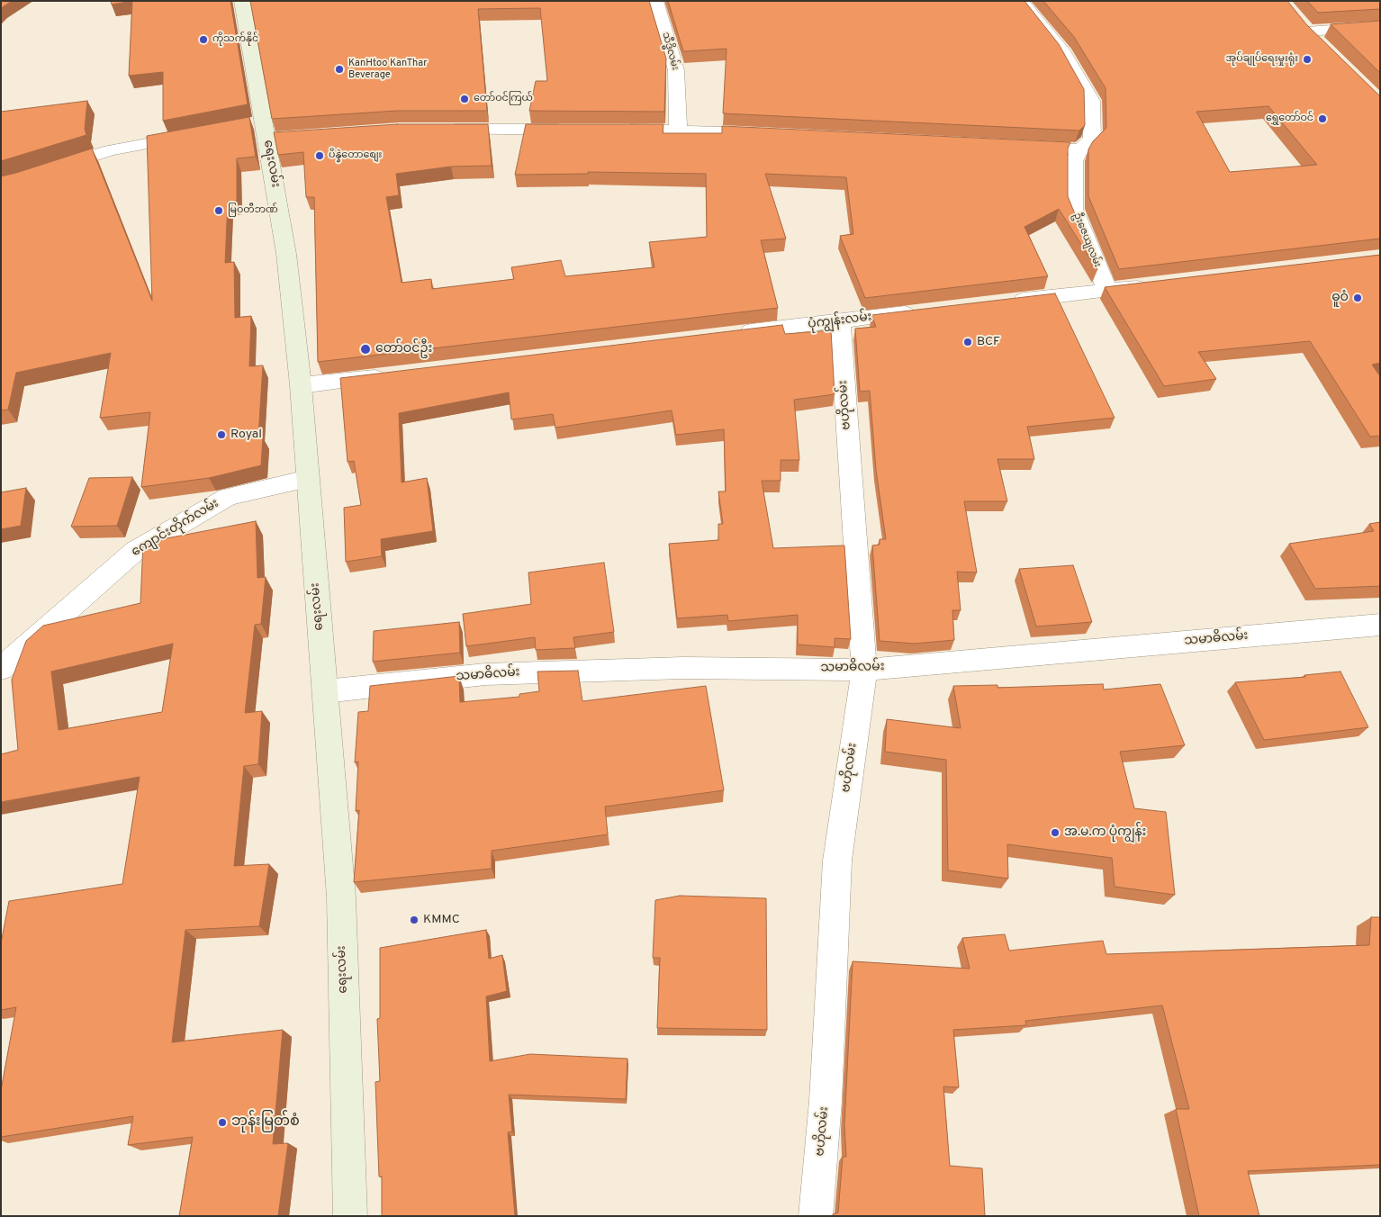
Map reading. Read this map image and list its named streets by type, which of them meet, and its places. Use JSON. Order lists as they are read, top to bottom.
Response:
{
  "streets": {
    "street": [
      "သီဒ္ဓိလမ်း",
      "ရေးလမ်း",
      "ဦးဇေယျလမ်း",
      "ပုံကျွန်းလမ်း",
      "ဗဟိုလမ်း",
      "ကျောင်းတိုက်လမ်း",
      "သမာဓိလမ်း"
    ]
  },
  "crossings": [
    ["ရေးလမ်း", "ကျောင်းတိုက်လမ်း"],
    ["ရေးလမ်း", "သမာဓိလမ်း"],
    ["ပုံကျွန်းလမ်း", "ဗဟိုလမ်း"],
    ["ဗဟိုလမ်း", "သမာဓိလမ်း"]
  ],
  "places": [
    "ကိုသက်နိုင်",
    "အုပ်ချုပ်ရေးမှုးရုံး",
    "KanHtoo KanThar Beverage",
    "တော်ဝင်ကြယ်",
    "ရွှေတော်ဝင်",
    "ပိန္နဲတောစျေး",
    "မြဝတီဘဏ်",
    "ဓူဝံ",
    "BCF",
    "တော်ဝင်ဦး",
    "Royal",
    "အ.မ.က ပုံကျွန်း",
    "KMMC",
    "ဘုန်းမြတ်စံ"
  ]
}
